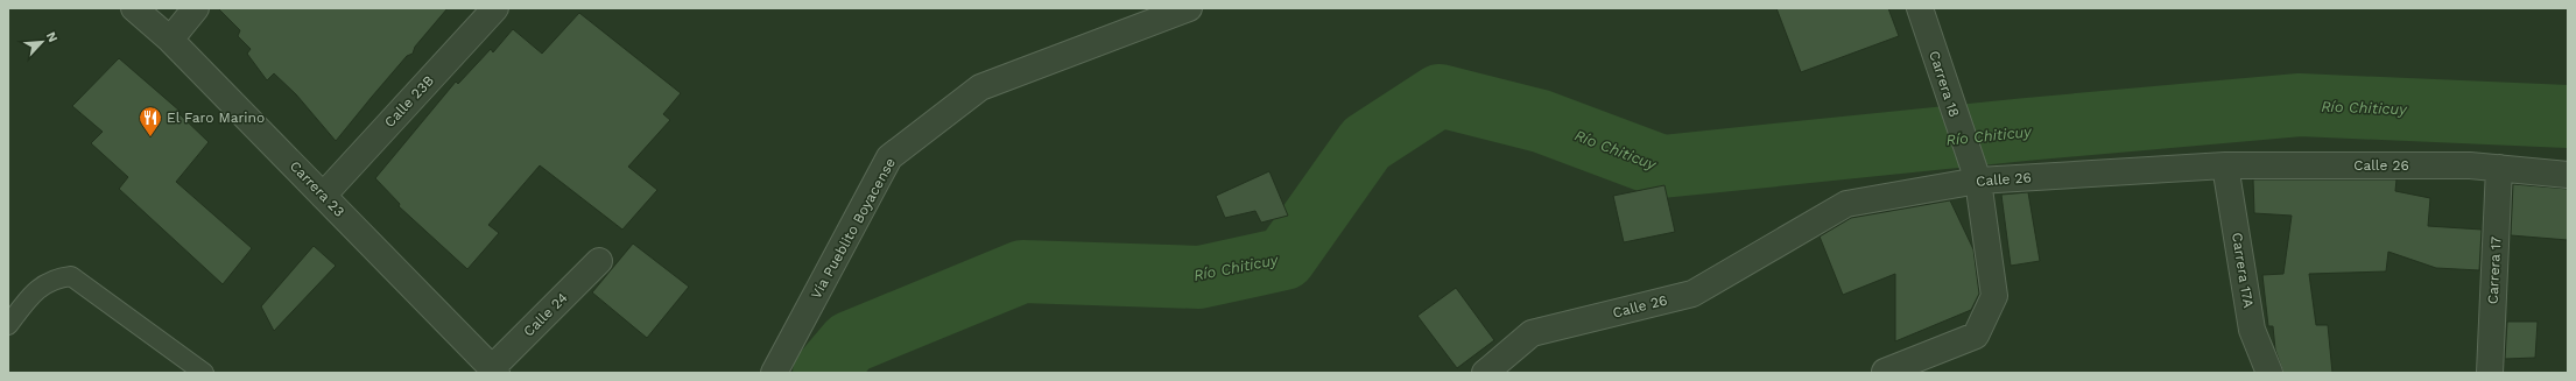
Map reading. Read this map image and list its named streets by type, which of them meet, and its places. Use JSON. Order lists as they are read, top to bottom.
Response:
{
  "streets": {
    "street": [
      "Carrera 18",
      "Calle 23B",
      "Calle 26",
      "Carrera 23",
      "Vía Pueblito Boyacense",
      "Carrera 17A",
      "Carrera 17",
      "Calle 24"
    ]
  },
  "crossings": [
    ["Carrera 18", "Calle 26"],
    ["Calle 23B", "Carrera 23"],
    ["Calle 26", "Carrera 17A"],
    ["Calle 26", "Carrera 17"],
    ["Carrera 23", "Calle 24"]
  ],
  "water": ["Río Chiticuy"],
  "places": {
    "restaurant": ["El Faro Marino"]
  },
  "north": "top right"
}
